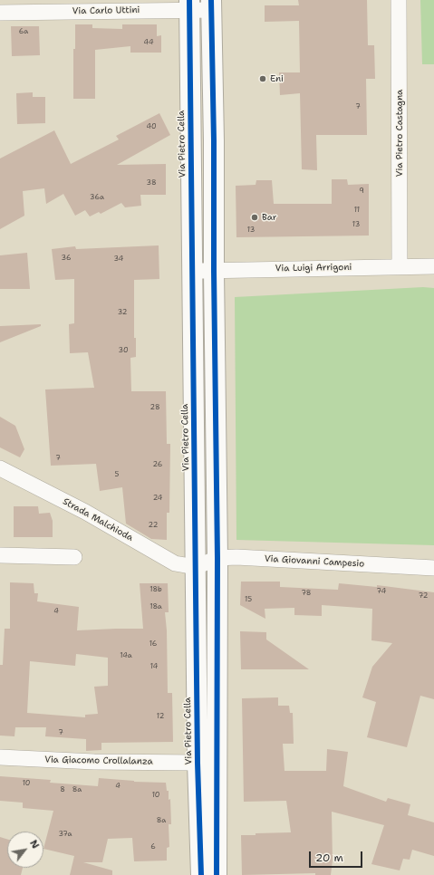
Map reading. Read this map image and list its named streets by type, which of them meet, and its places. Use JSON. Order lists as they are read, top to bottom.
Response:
{
  "streets": {
    "main road": ["Via Pietro Cella"],
    "street": [
      "Via Carlo Uttini",
      "Via Pietro Castagna",
      "Via Luigi Arrigoni",
      "Strada Malchioda",
      "Via Giovanni Campesio",
      "Via Giacomo Crollalanza"
    ]
  },
  "crossings": [
    ["Via Carlo Uttini", "Via Pietro Cella"],
    ["Via Pietro Castagna", "Via Luigi Arrigoni"],
    ["Via Pietro Cella", "Via Luigi Arrigoni"],
    ["Via Pietro Cella", "Strada Malchioda"],
    ["Via Pietro Cella", "Via Giovanni Campesio"],
    ["Via Pietro Cella", "Via Giacomo Crollalanza"],
    ["Strada Malchioda", "Via Giovanni Campesio"]
  ],
  "places": ["Eni", "Bar"],
  "house_numbers": [
    "6a",
    "44",
    "7",
    "40",
    "38",
    "9",
    "36a",
    "11",
    "13",
    "13",
    "36",
    "34",
    "32",
    "30",
    "28",
    "7",
    "26",
    "5",
    "24",
    "22",
    "18b",
    "74",
    "78",
    "72",
    "15",
    "18a",
    "4",
    "16",
    "14a",
    "14",
    "12",
    "7",
    "10",
    "4",
    "8",
    "8a",
    "10",
    "8a",
    "37a",
    "6"
  ],
  "scale_bar": "20 m",
  "north": "top right"
}
